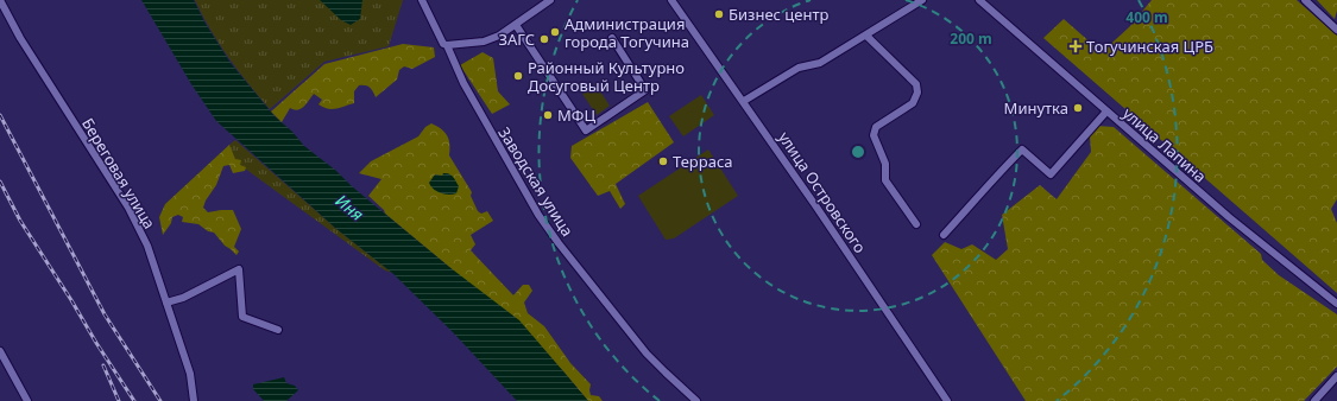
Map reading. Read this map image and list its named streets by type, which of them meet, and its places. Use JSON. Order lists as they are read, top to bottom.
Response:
{
  "streets": {
    "street": [
      "улица Лапина",
      "Береговая улица",
      "Заводская улица",
      "улица Островского"
    ]
  },
  "water": ["Иня"],
  "places": {
    "other": [
      "Бизнес центр",
      "Администрация города Тогучина",
      "ЗАГС",
      "Районный Культурно Досуговый Центр",
      "Минутка",
      "МФЦ",
      "Терраса"
    ],
    "health": ["Тогучинская ЦРБ"]
  },
  "rings": ["400 m", "200 m"]
}
